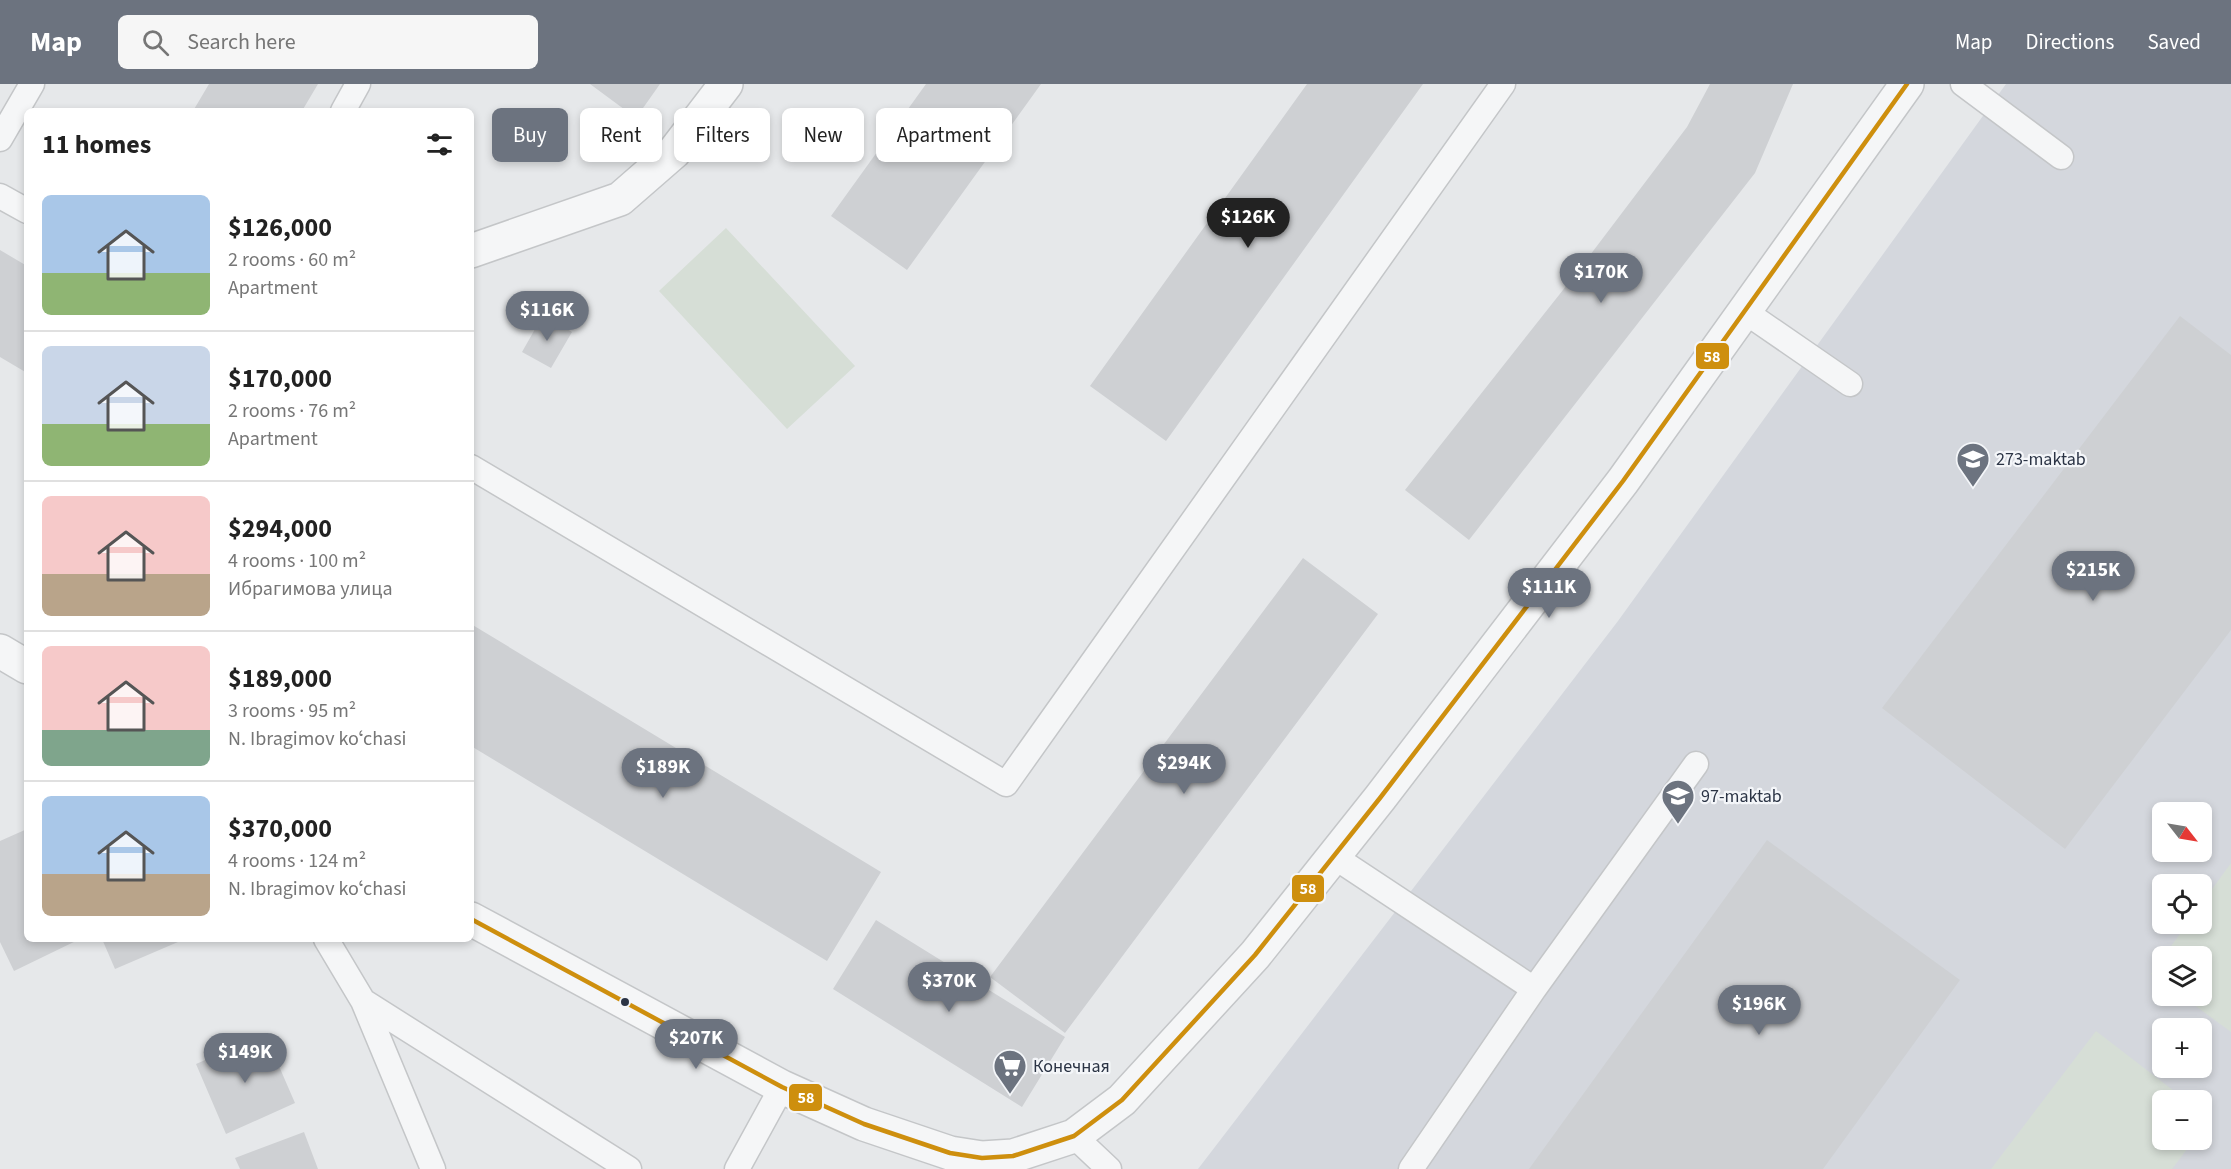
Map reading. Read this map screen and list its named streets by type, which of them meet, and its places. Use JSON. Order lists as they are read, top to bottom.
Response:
{
  "places": {
    "school or university": ["273-maktab", "97-maktab"],
    "supermarket": ["Конечная"]
  },
  "lines": ["transit line 58"],
  "north": "bottom right",
  "page": {
    "header": "Map",
    "search": "Search here",
    "nav": ["Map", "Directions", "Saved"],
    "chip": [
      "Buy",
      "Rent",
      "Filters",
      "New",
      "Apartment"
    ],
    "heading": "11 homes",
    "list": [
      {
        "name": "$126,000",
        "note": "2 rooms · 60 m² · Apartment"
      },
      {
        "name": "$170,000",
        "note": "2 rooms · 76 m² · Apartment"
      },
      {
        "name": "$294,000",
        "note": "4 rooms · 100 m² · Ибрагимова улица"
      },
      {
        "name": "$189,000",
        "note": "3 rooms · 95 m² · N. Ibragimov koʻchasi"
      },
      {
        "name": "$370,000",
        "note": "4 rooms · 124 m² · N. Ibragimov koʻchasi"
      }
    ],
    "price": [
      "$126K",
      "$170K",
      "$116K",
      "$215K",
      "$111K",
      "$294K",
      "$189K",
      "$370K",
      "$196K",
      "$207K",
      "$149K"
    ],
    "map_buttons": ["+", "−"]
  }
}
